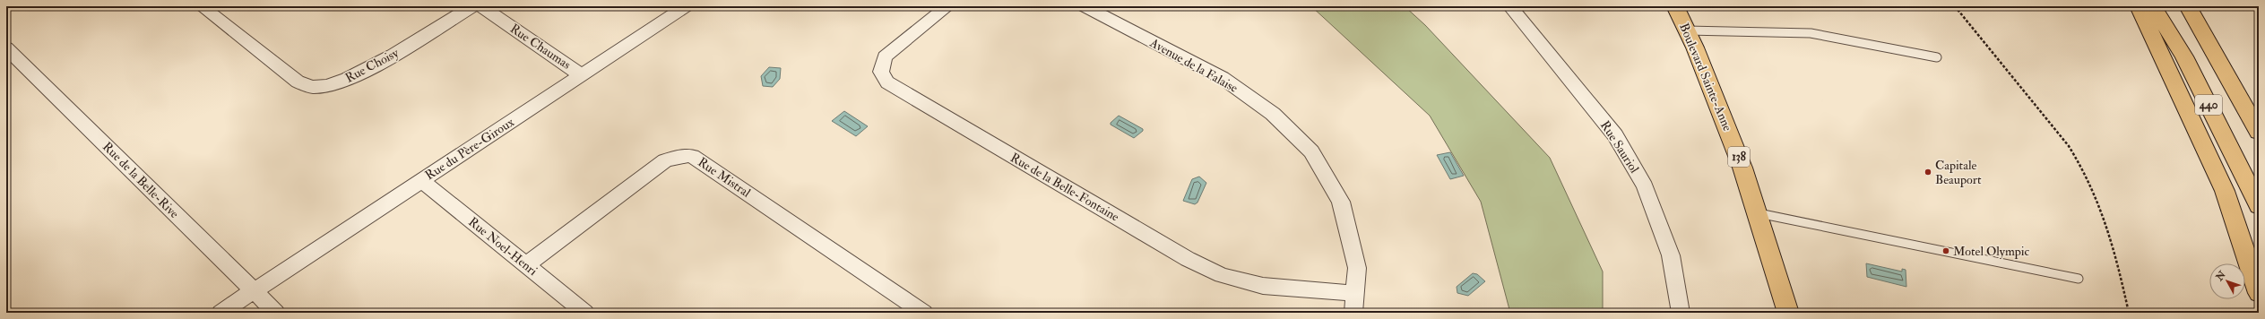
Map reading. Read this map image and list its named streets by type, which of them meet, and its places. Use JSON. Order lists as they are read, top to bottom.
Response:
{
  "streets": {
    "main road": ["Boulevard Sainte-Anne", "440", "138"],
    "street": [
      "Rue Chaumas",
      "Rue Choisy",
      "Avenue de la Falaise",
      "Rue Sauriol",
      "Rue du Père-Giroux",
      "Rue Mistral",
      "Rue de la Belle-Rive",
      "Rue de la Belle-Fontaine",
      "Rue Noel-Henri"
    ]
  },
  "crossings": [
    ["Rue Chaumas", "Rue du Père-Giroux"],
    ["Avenue de la Falaise", "Rue de la Belle-Fontaine"],
    ["Rue du Père-Giroux", "Rue de la Belle-Rive"],
    ["Rue du Père-Giroux", "Rue Noel-Henri"],
    ["Rue Mistral", "Rue Noel-Henri"]
  ],
  "places": ["Capitale Beauport", "Motel Olympic"],
  "north": "top left"
}
